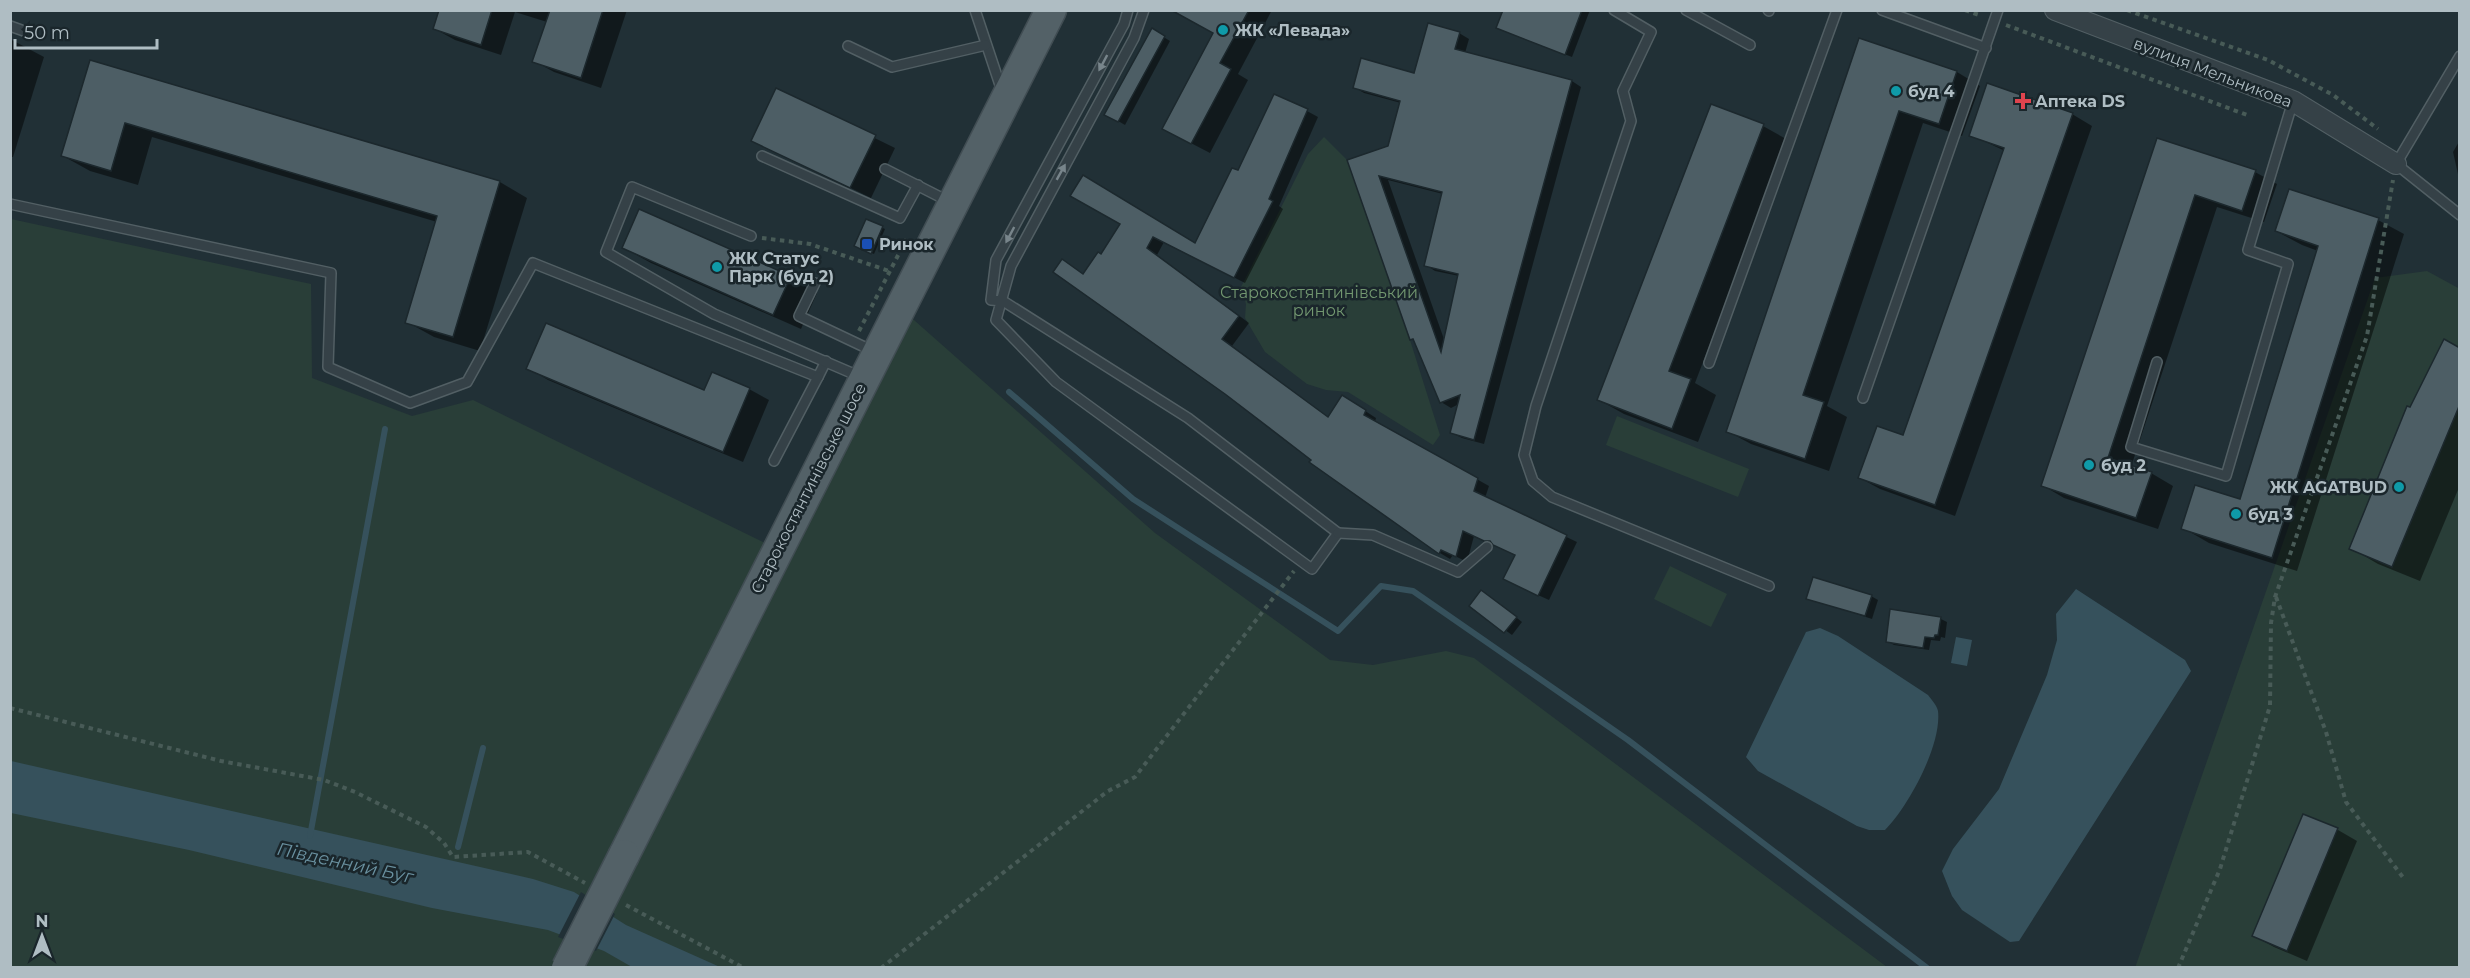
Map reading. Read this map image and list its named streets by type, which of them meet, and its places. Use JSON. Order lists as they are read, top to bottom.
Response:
{
  "streets": {
    "main road": ["Старокостянтинівське шосе"],
    "street": ["вулиця Мельникова"]
  },
  "water": ["Південний Буг"],
  "parks": ["Старокостянтинівський ринок"],
  "places": {
    "other": [
      "ЖК «Левада»",
      "буд 4",
      "ЖК Статус Парк (буд 2)",
      "буд 2",
      "ЖК AGATBUD",
      "буд 3"
    ],
    "health": ["Аптека DS"],
    "transit": ["Ринок"]
  },
  "scale_bar": "50 m",
  "north": "top"
}
